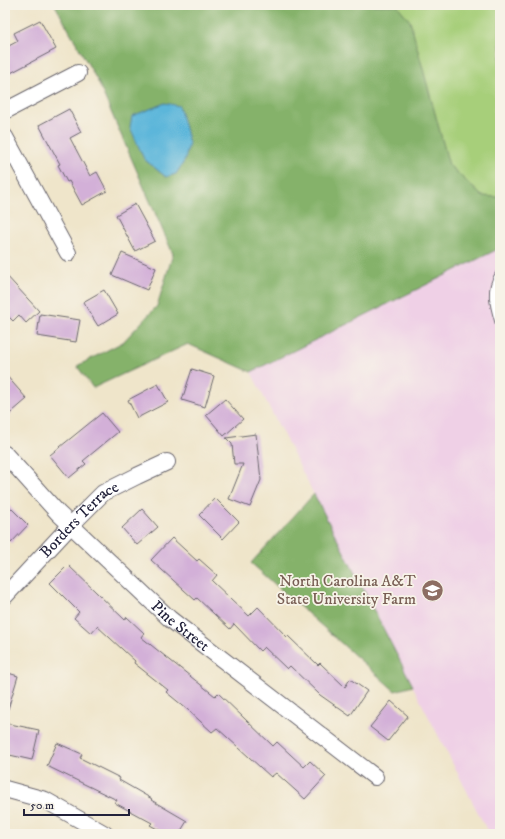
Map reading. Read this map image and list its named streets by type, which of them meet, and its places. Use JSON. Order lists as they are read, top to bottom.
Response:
{
  "streets": {
    "street": ["Borders Terrace", "Pine Street"]
  },
  "crossings": [
    ["Borders Terrace", "Pine Street"]
  ],
  "places": {
    "school or university": ["North Carolina A&T State University Farm"]
  },
  "scale_bar": "50 m"
}
